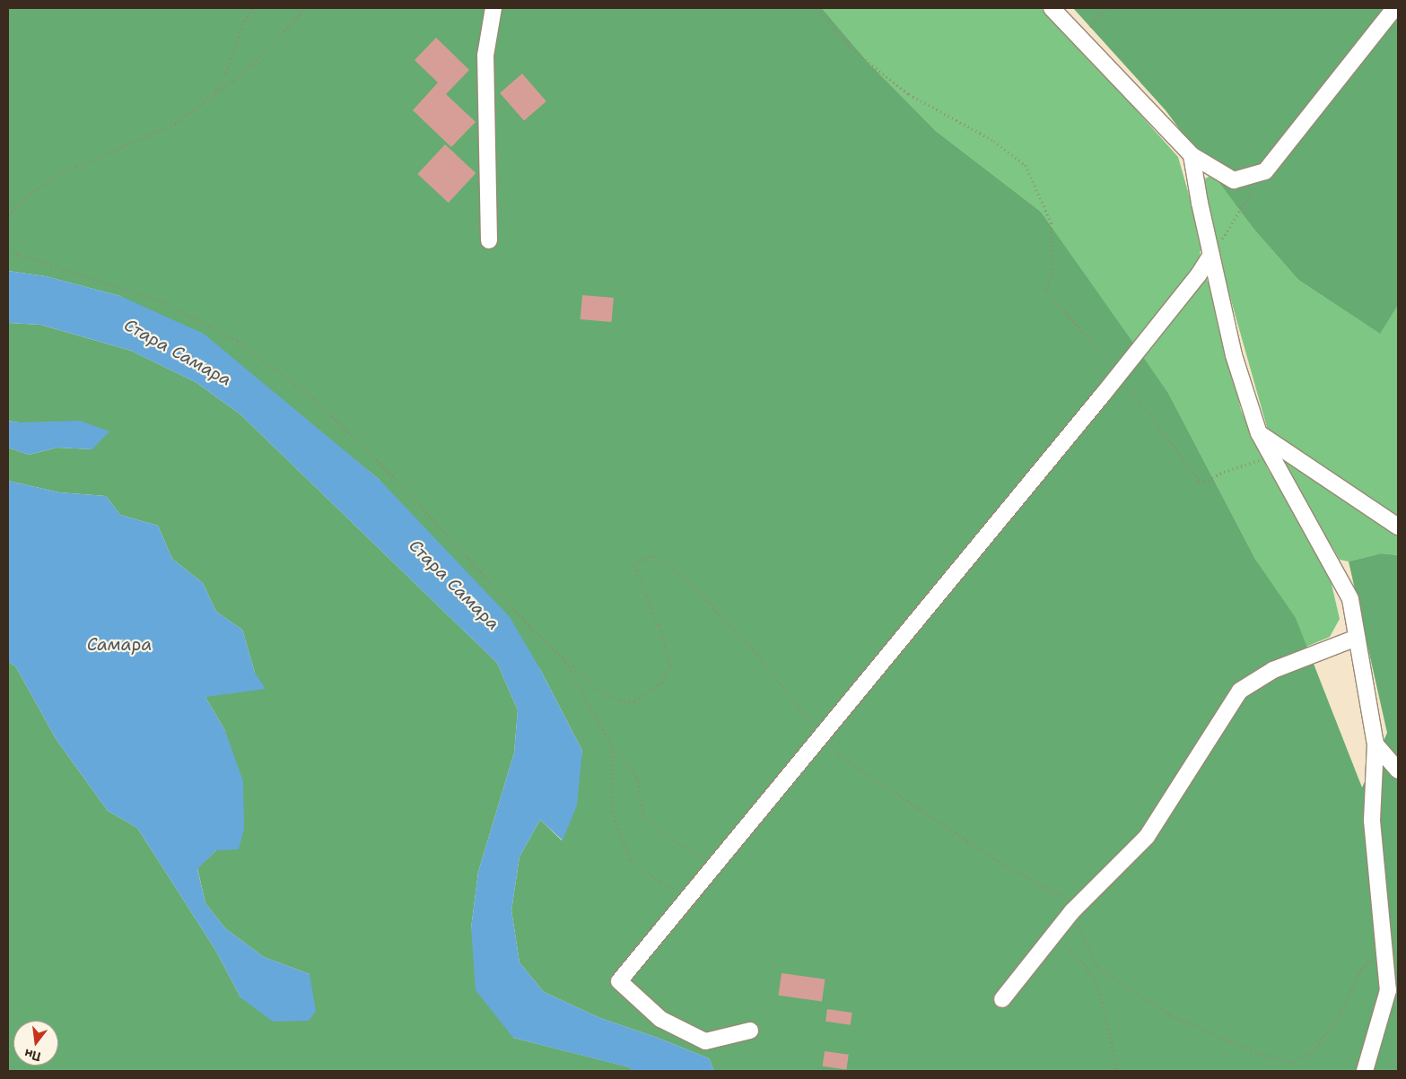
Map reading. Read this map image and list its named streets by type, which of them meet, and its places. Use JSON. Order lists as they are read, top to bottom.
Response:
{
  "water": ["Стара Самара", "Самара"],
  "north": "bottom"
}
